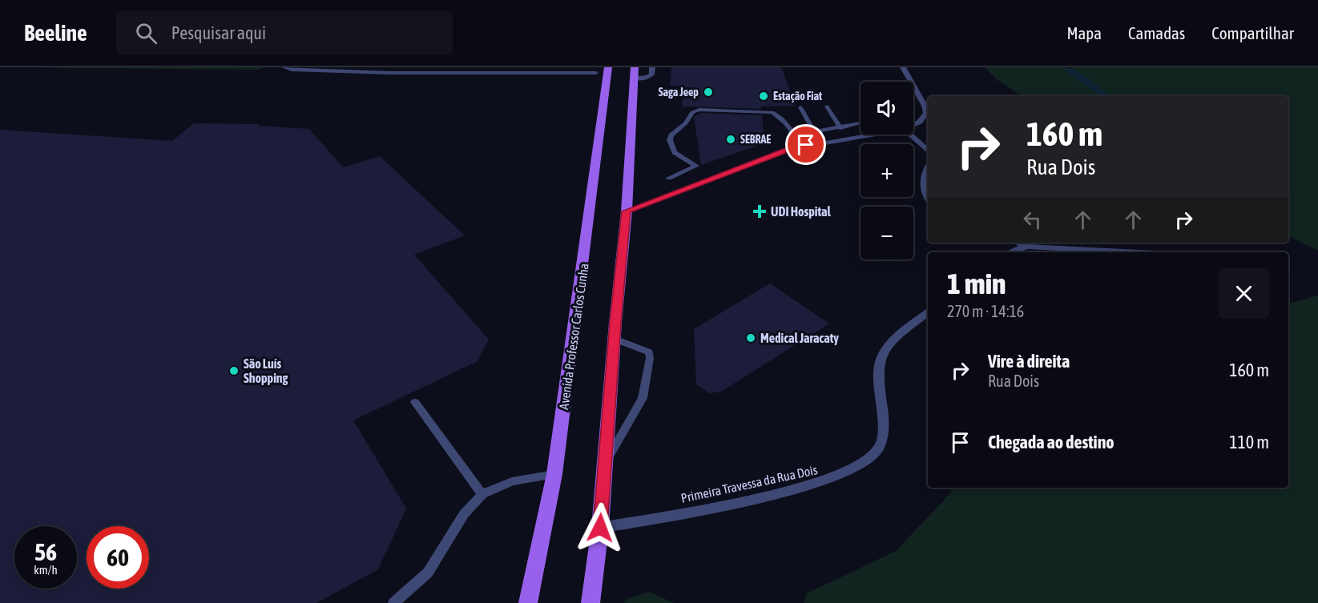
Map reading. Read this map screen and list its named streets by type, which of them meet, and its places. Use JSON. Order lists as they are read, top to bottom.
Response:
{
  "streets": {
    "main road": ["Avenida Professor Carlos Cunha"],
    "street": ["Primeira Travessa da Rua Dois"]
  },
  "places": {
    "other": [
      "Saga Jeep",
      "Estação Fiat",
      "SEBRAE",
      "Medical Jaracaty",
      "São Luís Shopping"
    ],
    "health": ["UDI Hospital"]
  },
  "page": {
    "header": "Beeline",
    "search": "Pesquisar aqui",
    "nav": ["Mapa", "Camadas", "Compartilhar"],
    "map_buttons": ["+", "−"],
    "turn": ["160 m", "Rua Dois"],
    "heading": ["1 min", "270 m · 14:16"],
    "list": [
      {
        "name": "Vire à direita",
        "note": "Rua Dois",
        "value": "160 m"
      },
      {
        "name": "Chegada ao destino",
        "value": "110 m"
      }
    ],
    "speed": "56 km/h",
    "limit": "60"
  }
}
